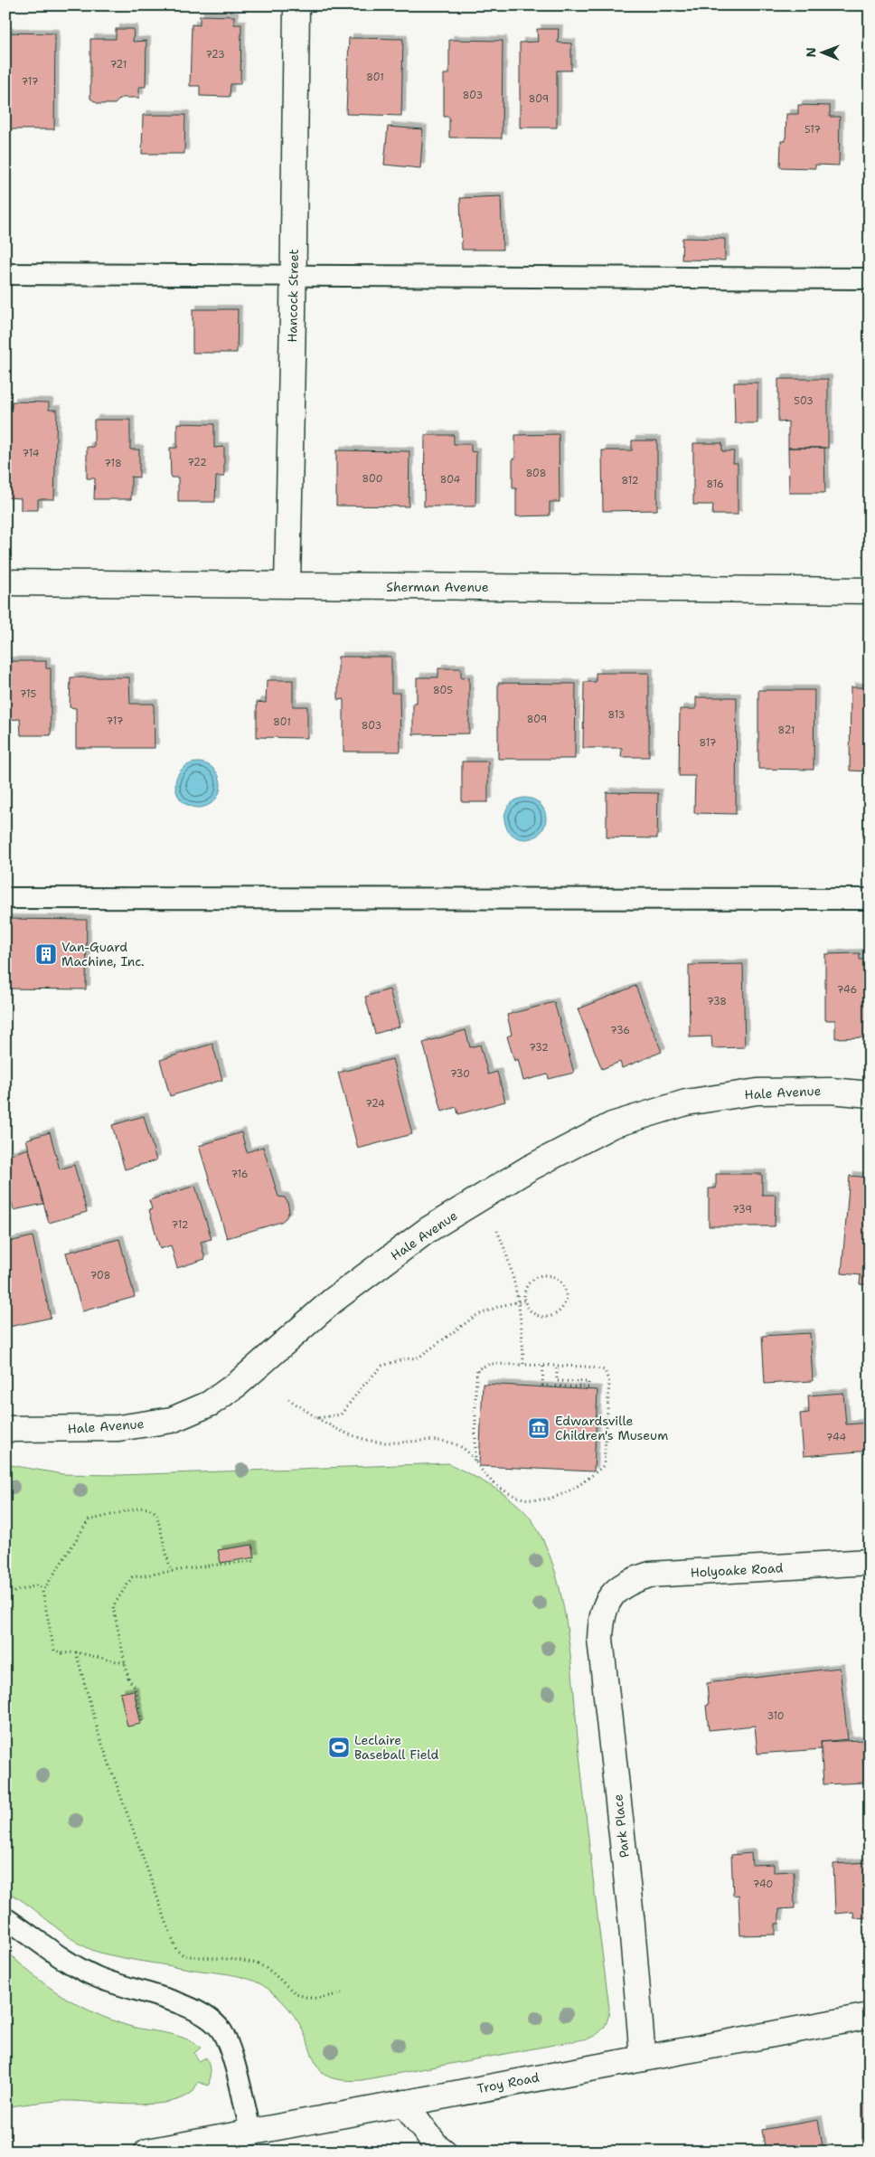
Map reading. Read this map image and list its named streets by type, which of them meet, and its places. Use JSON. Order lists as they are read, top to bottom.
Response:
{
  "streets": {
    "street": [
      "Hancock Street",
      "Sherman Avenue",
      "Hale Avenue",
      "Holyoake Road",
      "Park Place",
      "Troy Road"
    ]
  },
  "crossings": [
    ["Hancock Street", "Sherman Avenue"],
    ["Holyoake Road", "Park Place"],
    ["Park Place", "Troy Road"]
  ],
  "places": {
    "building": ["Van-Guard Machine, Inc."],
    "museum": ["Edwardsville Children's Museum"],
    "sports": ["Leclaire Baseball Field"]
  },
  "house_numbers": [
    "723",
    "721",
    "801",
    "717",
    "803",
    "809",
    "517",
    "503",
    "714",
    "722",
    "718",
    "808",
    "800",
    "804",
    "812",
    "816",
    "805",
    "715",
    "813",
    "809",
    "717",
    "801",
    "803",
    "821",
    "817",
    "746",
    "738",
    "736",
    "732",
    "730",
    "724",
    "716",
    "739",
    "712",
    "708",
    "744",
    "310",
    "740"
  ],
  "north": "left"
}
